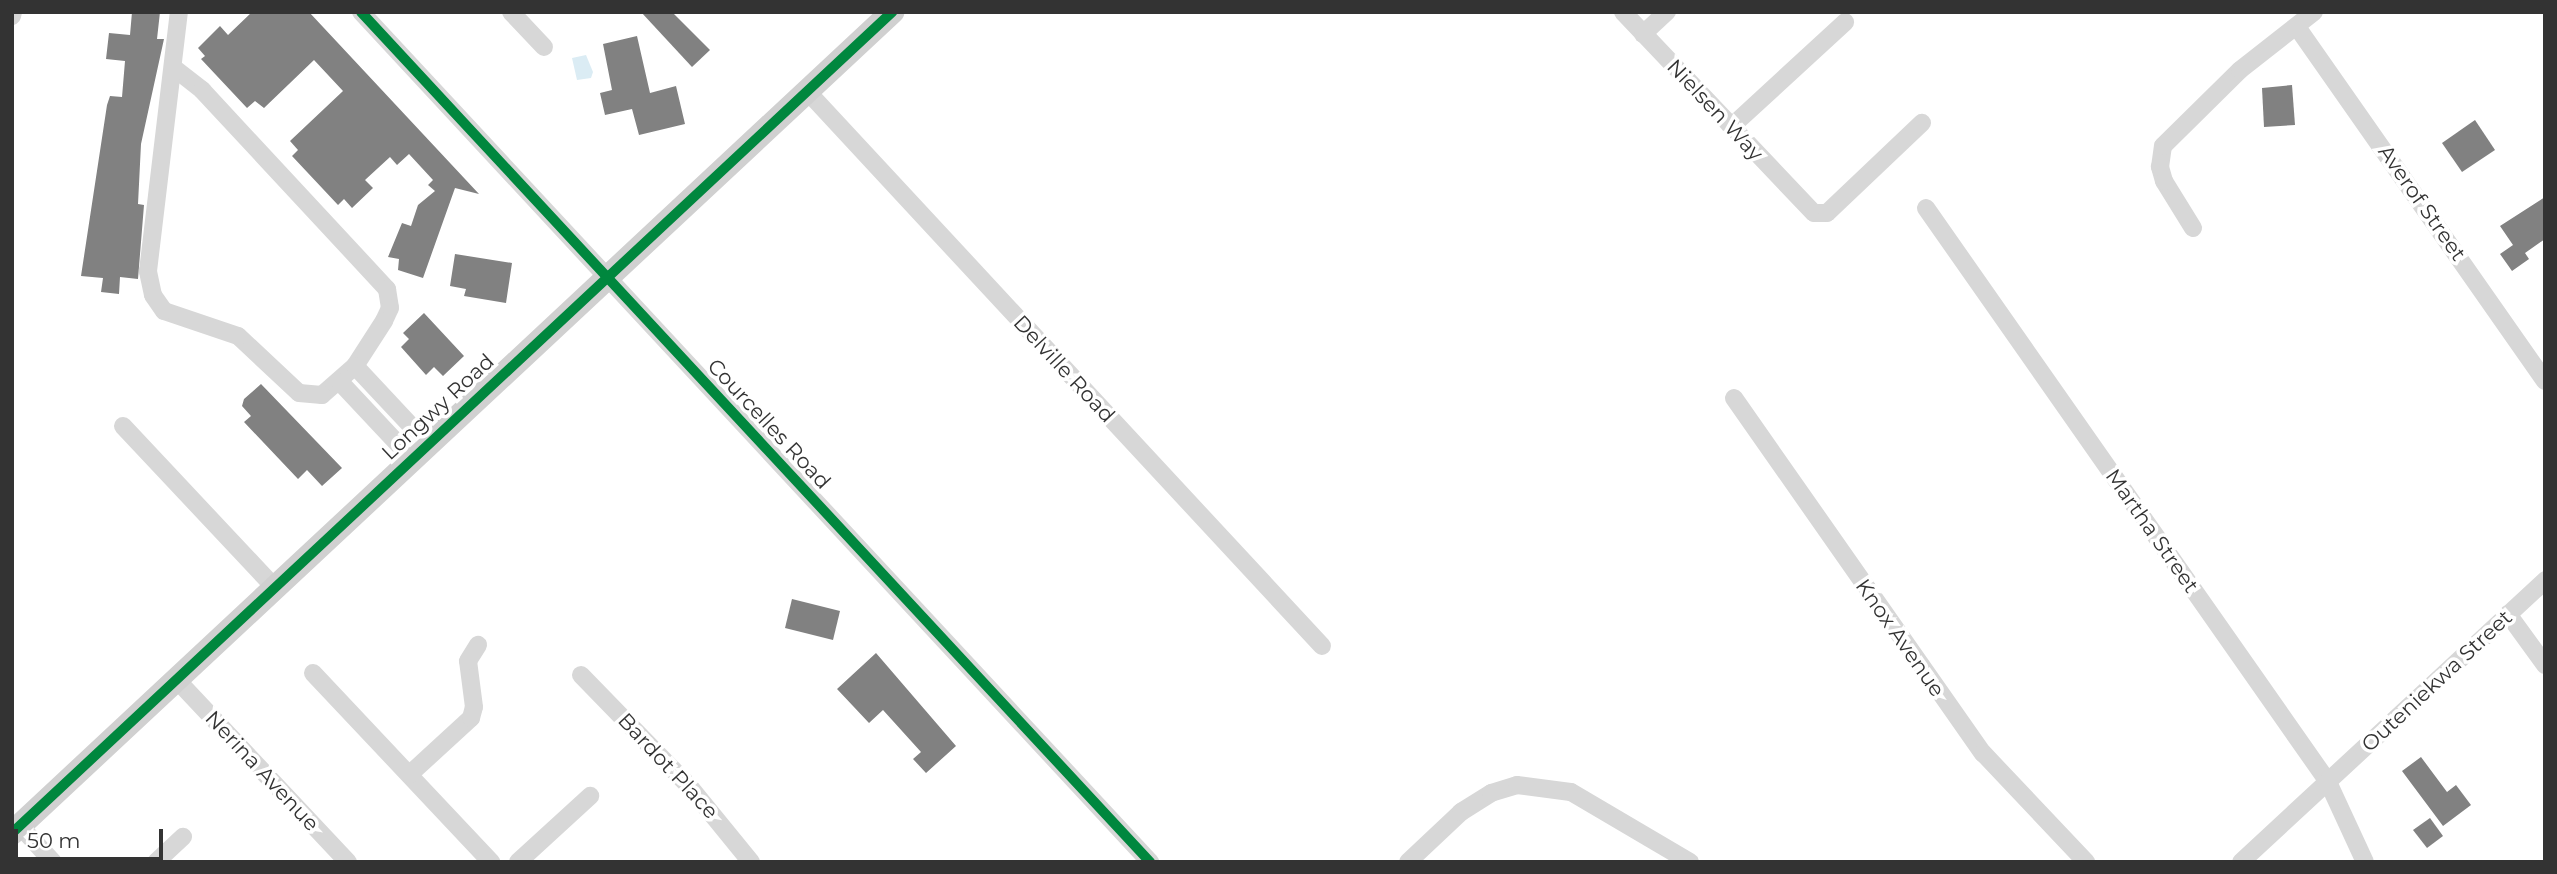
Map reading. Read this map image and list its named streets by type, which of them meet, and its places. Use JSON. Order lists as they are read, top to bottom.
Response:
{
  "streets": {
    "street": [
      "Nielsen Way",
      "Averof Street",
      "Delville Road",
      "Longwy Road",
      "Courcelles Road",
      "Martha Street",
      "Knox Avenue",
      "Outeniekwa Street",
      "Bardot Place",
      "Nerina Avenue"
    ]
  },
  "crossings": [
    ["Delville Road", "Longwy Road"],
    ["Longwy Road", "Courcelles Road"],
    ["Longwy Road", "Nerina Avenue"],
    ["Martha Street", "Outeniekwa Street"]
  ],
  "scale_bar": "50 m"
}
